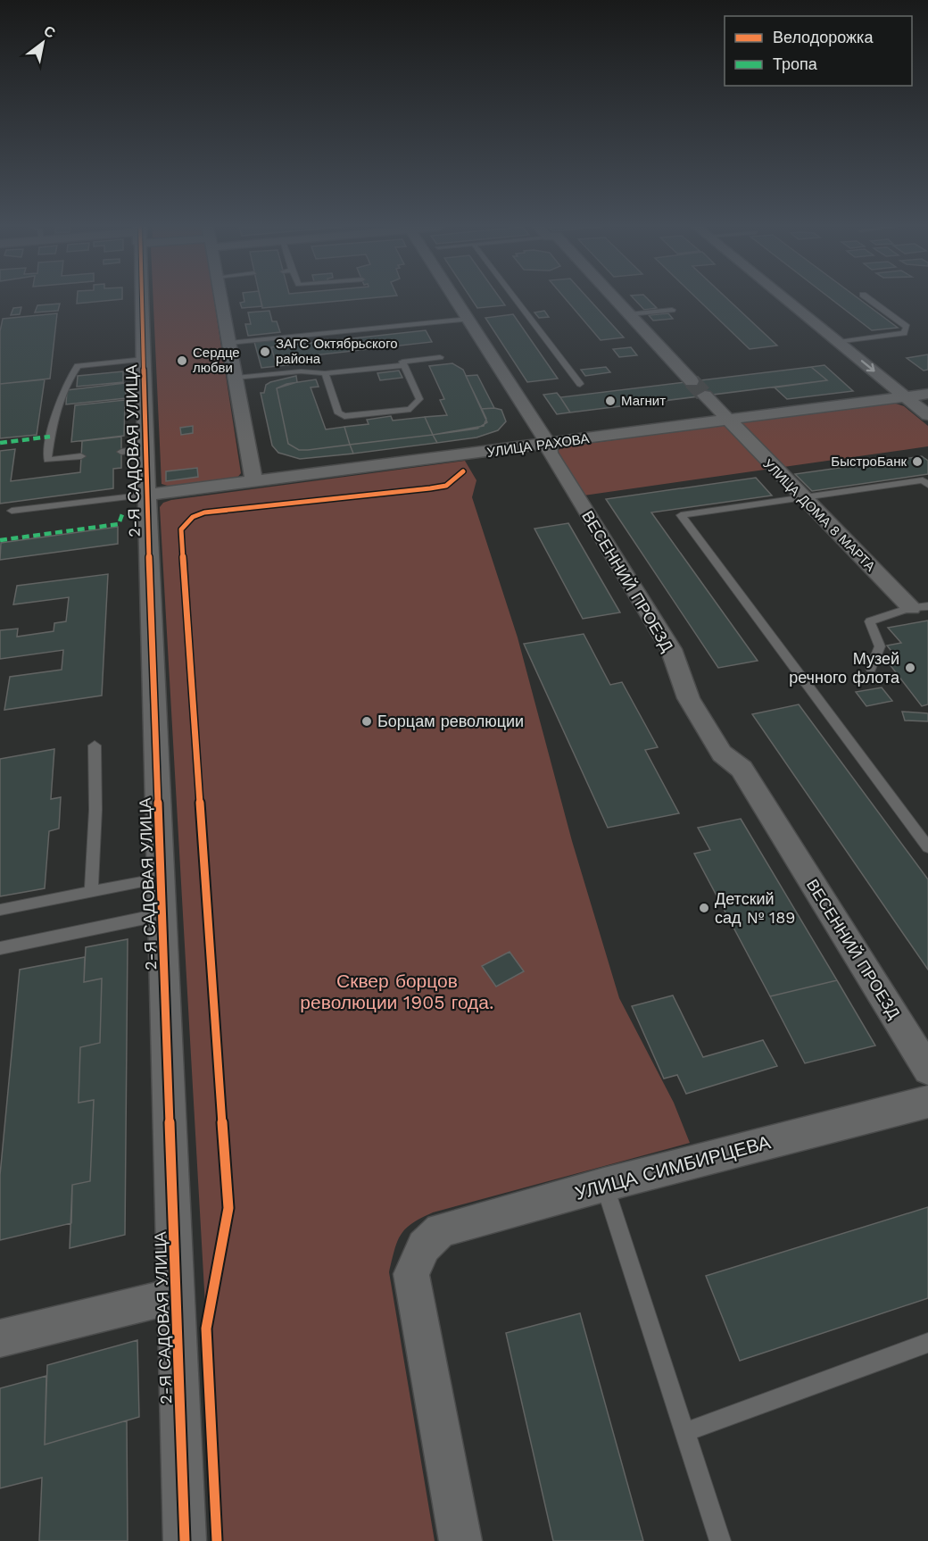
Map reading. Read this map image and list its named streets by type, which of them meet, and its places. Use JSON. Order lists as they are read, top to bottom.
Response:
{
  "streets": {
    "street": [
      "УЛИЦА РАХОВА",
      "2-Я САДОВАЯ УЛИЦА",
      "УЛИЦА ДОМА 8 МАРТА",
      "ВЕСЕННИЙ ПРОЕЗД",
      "УЛИЦА СИМБИРЦЕВА"
    ]
  },
  "crossings": [
    ["УЛИЦА РАХОВА", "2-Я САДОВАЯ УЛИЦА"],
    ["УЛИЦА РАХОВА", "УЛИЦА ДОМА 8 МАРТА"],
    ["УЛИЦА РАХОВА", "ВЕСЕННИЙ ПРОЕЗД"]
  ],
  "parks": ["Сквер борцов революции 1905 года."],
  "places": [
    "ЗАГС Октябрьского района",
    "Сердце любви",
    "Магнит",
    "БыстроБанк",
    "Музей речного флота",
    "Борцам революции",
    "Детский сад № 189"
  ],
  "legend": ["Велодорожка", "Тропа"],
  "north": "top right"
}
